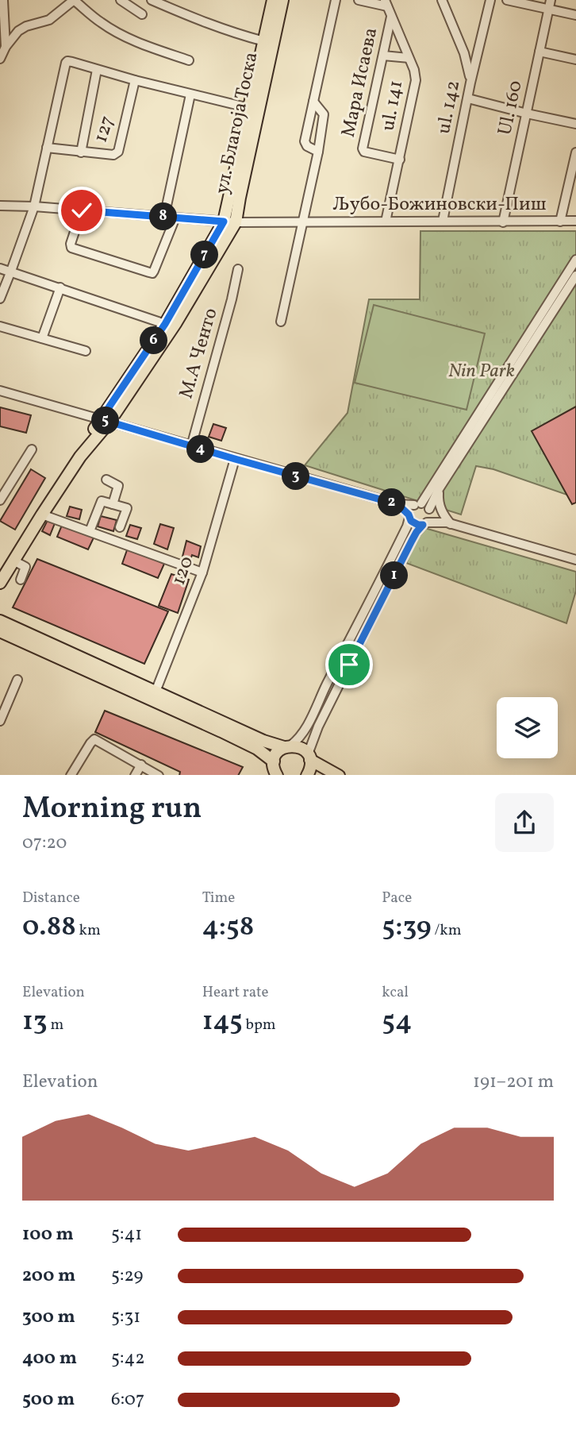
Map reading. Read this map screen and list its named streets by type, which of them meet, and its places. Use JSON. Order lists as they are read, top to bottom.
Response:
{
  "streets": {
    "main road": ["ул. Благоја Тоска"],
    "street": [
      "Мара Исаева",
      "ul. 141",
      "ul. 142",
      "Ul. 160",
      "127",
      "Љубо-Божиновски-Пиш",
      "М.А Ченто",
      "120"
    ]
  },
  "crossings": [
    ["Мара Исаева", "ul. 141"],
    ["ul. 141", "Љубо-Божиновски-Пиш"],
    ["ul. 142", "Љубо-Божиновски-Пиш"],
    ["Ul. 160", "Љубо-Божиновски-Пиш"],
    ["ул. Благоја Тоска", "Љубо-Божиновски-Пиш"]
  ],
  "parks": ["Nin Park"],
  "page": {
    "pins": [
      "8",
      "7",
      "6",
      "5",
      "4",
      "3",
      "2",
      "1"
    ],
    "heading": ["Morning run", "07:20"],
    "stats": [
      ["Distance", "0.88 km"],
      ["Time", "4:58"],
      ["Pace", "5:39 /km"],
      ["Elevation", "13 m"],
      ["Heart rate", "145 bpm"],
      ["kcal", "54"]
    ],
    "chart": ["Elevation", "191–201 m"],
    "list": [
      {
        "name": "100 m",
        "note": "5:41"
      },
      {
        "name": "200 m",
        "note": "5:29"
      },
      {
        "name": "300 m",
        "note": "5:31"
      },
      {
        "name": "400 m",
        "note": "5:42"
      },
      {
        "name": "500 m",
        "note": "6:07"
      }
    ]
  }
}
